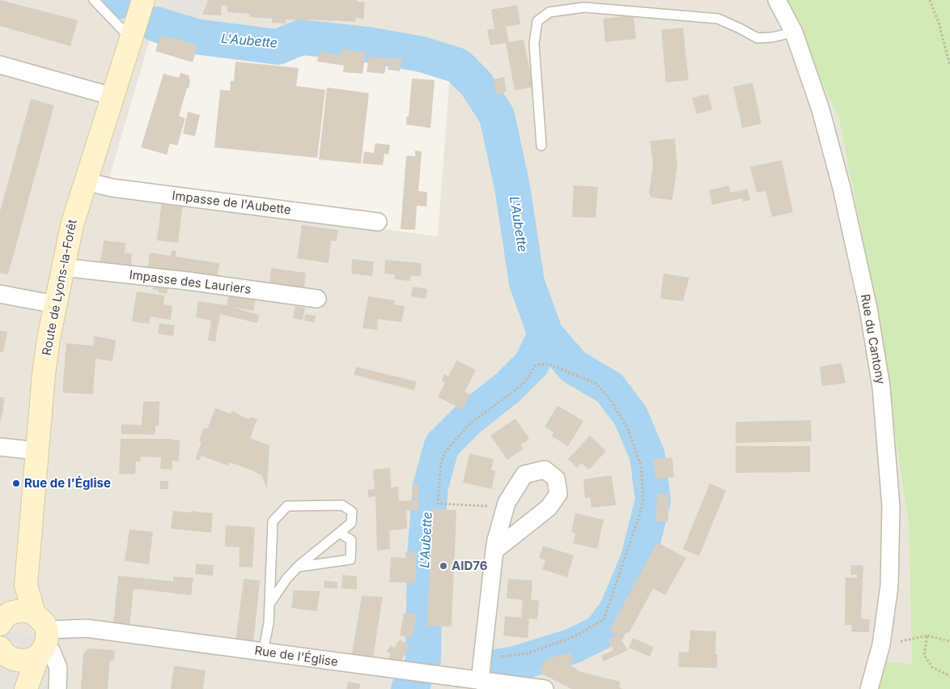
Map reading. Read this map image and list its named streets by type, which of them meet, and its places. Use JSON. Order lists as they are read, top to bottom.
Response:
{
  "streets": {
    "main road": ["Route de Lyons-la-Forêt"],
    "street": [
      "Impasse de l'Aubette",
      "Impasse des Lauriers",
      "Rue du Cantony",
      "Rue de l'Église"
    ]
  },
  "crossings": [
    ["Impasse de l'Aubette", "Route de Lyons-la-Forêt"],
    ["Impasse des Lauriers", "Route de Lyons-la-Forêt"],
    ["Route de Lyons-la-Forêt", "Rue de l'Église"]
  ],
  "water": ["L'Aubette"],
  "places": ["Rue de l'Église", "AID76"]
}
